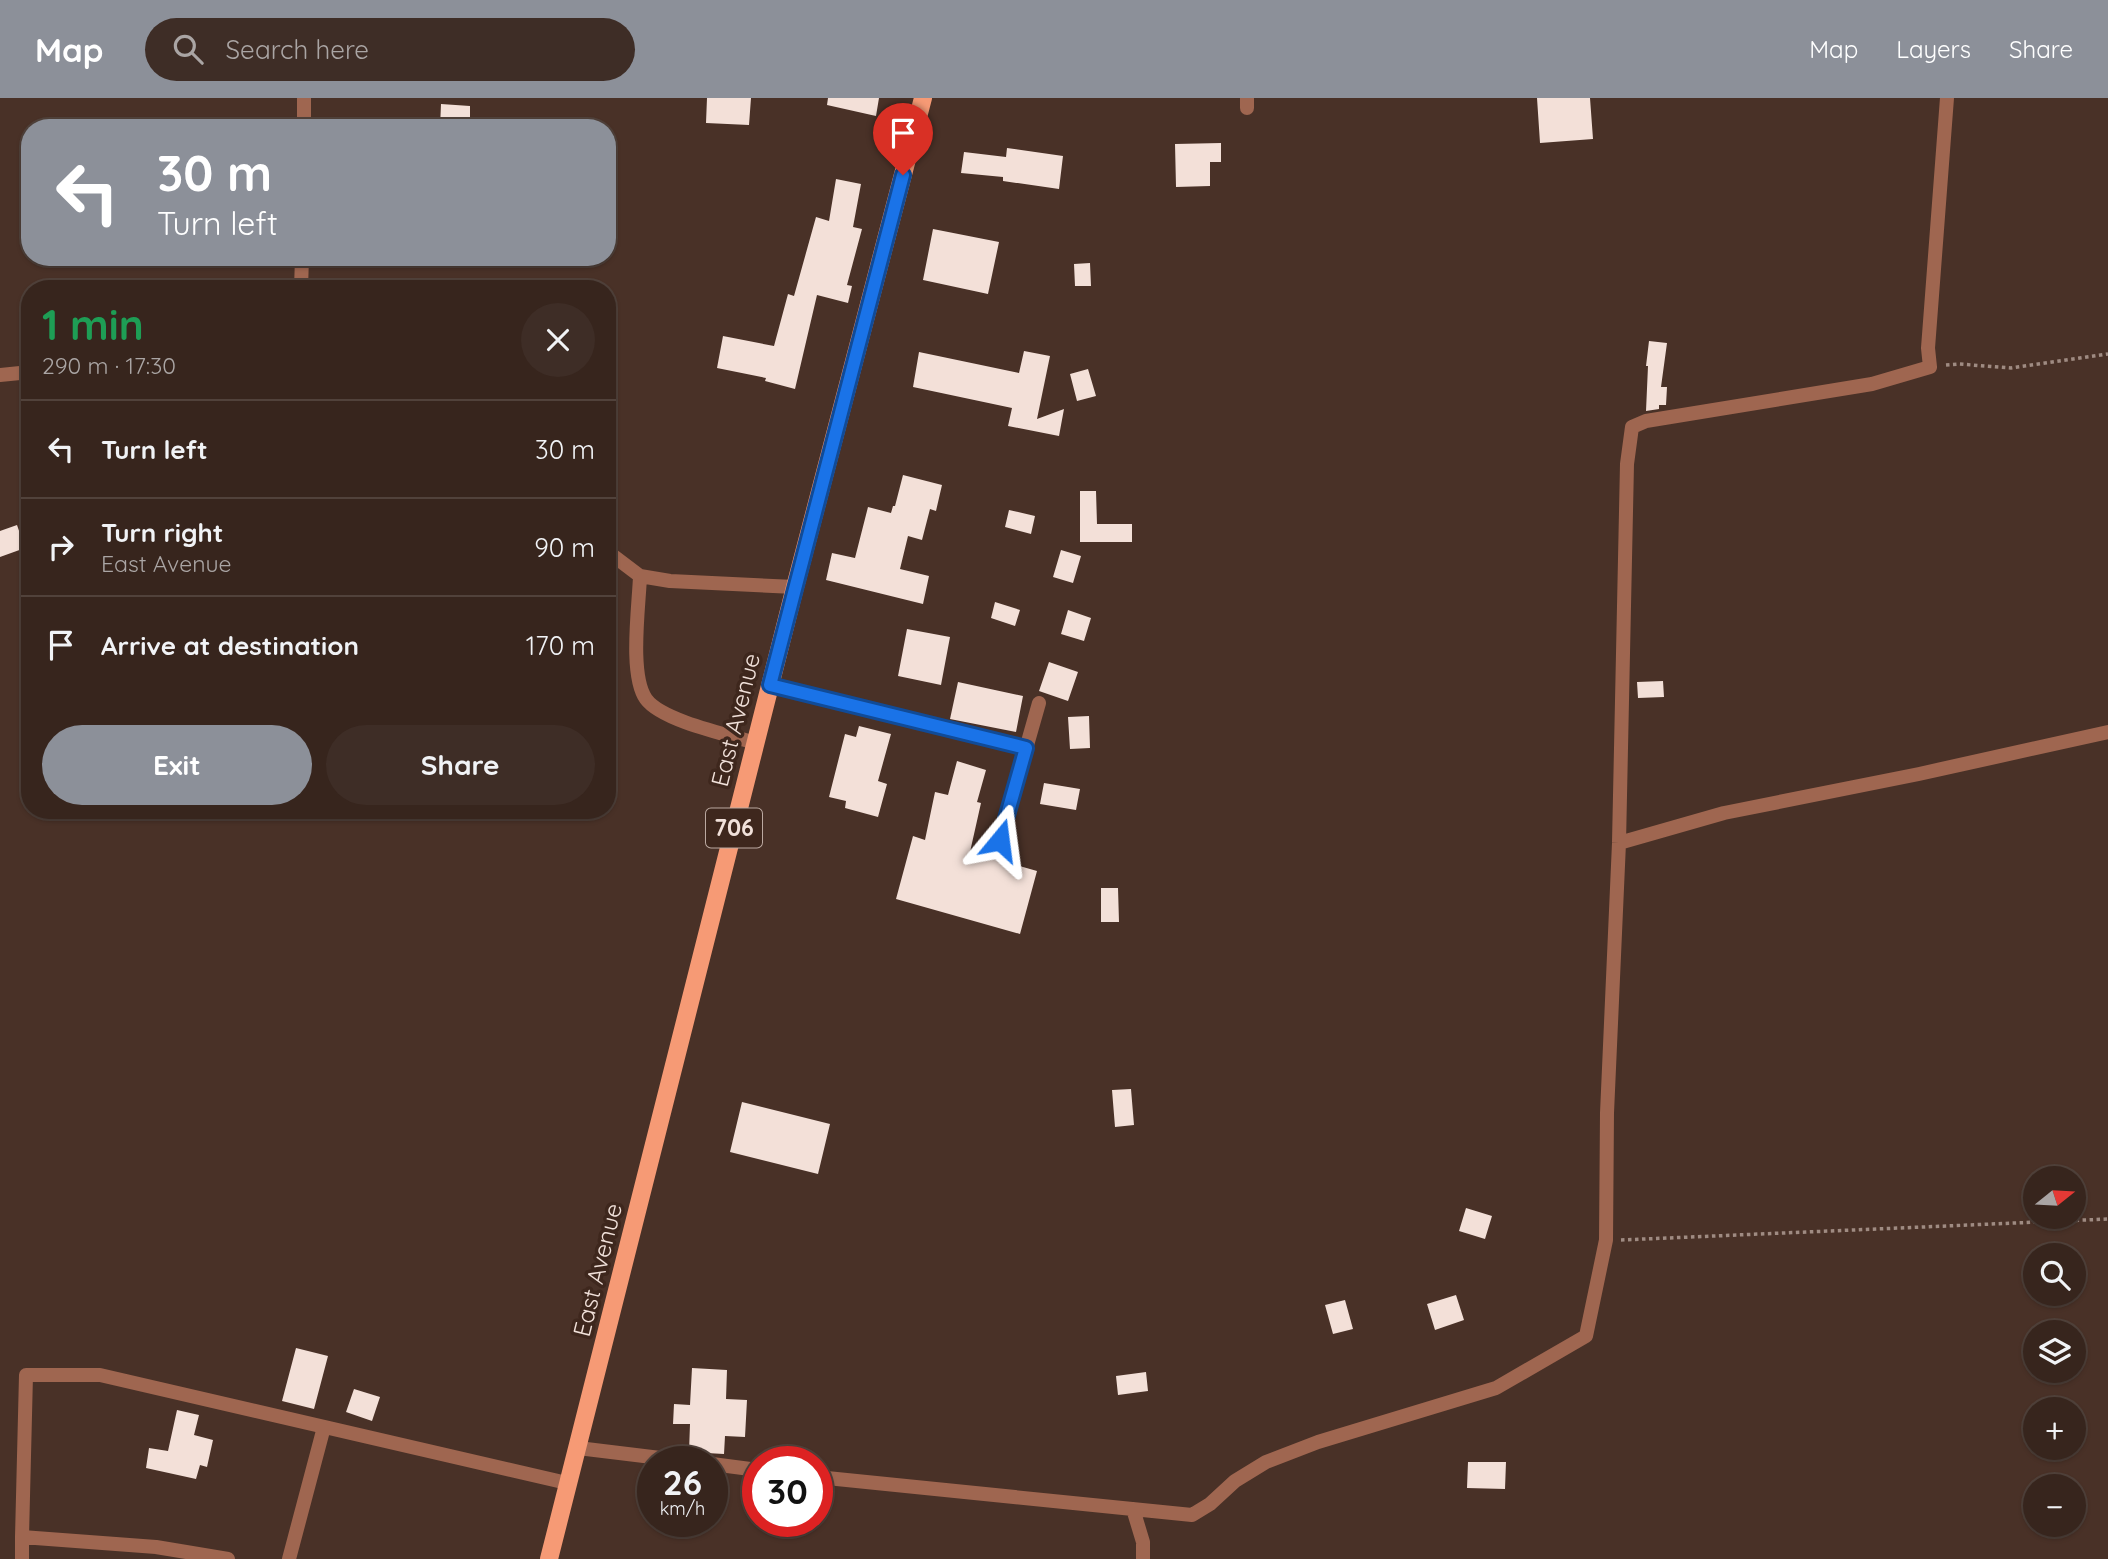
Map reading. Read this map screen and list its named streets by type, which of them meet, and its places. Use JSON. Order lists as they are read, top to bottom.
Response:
{
  "streets": {
    "main road": ["East Avenue", "706"]
  },
  "north": "right",
  "page": {
    "header": "Map",
    "search": "Search here",
    "nav": ["Map", "Layers", "Share"],
    "turn": ["30 m", "Turn left"],
    "heading": ["1 min", "290 m · 17:30"],
    "list": [
      {
        "name": "Turn left",
        "value": "30 m"
      },
      {
        "name": "Turn right",
        "note": "East Avenue",
        "value": "90 m"
      },
      {
        "name": "Arrive at destination",
        "value": "170 m"
      }
    ],
    "buttons": ["Exit", "Share"],
    "map_buttons": ["+", "−"],
    "speed": "26 km/h",
    "limit": "30"
  }
}
